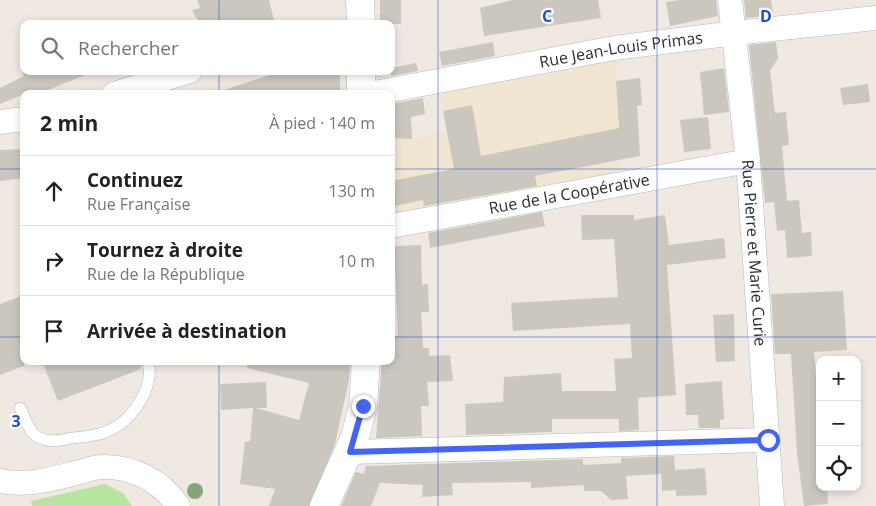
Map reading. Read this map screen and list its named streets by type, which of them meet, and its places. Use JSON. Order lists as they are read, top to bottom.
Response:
{
  "streets": {
    "street": ["Rue Jean-Louis Primas", "Rue de la Coopérative", "Rue Pierre et Marie Curie"]
  },
  "crossings": [
    ["Rue Jean-Louis Primas", "Rue Pierre et Marie Curie"],
    ["Rue de la Coopérative", "Rue Pierre et Marie Curie"]
  ],
  "page": {
    "search": "Rechercher",
    "heading": ["2 min", "À pied · 140 m"],
    "list": [
      ["Continuez", "Rue Française", "130 m"],
      ["Tournez à droite", "Rue de la République", "10 m"],
      "Arrivée à destination"
    ],
    "map_buttons": ["+", "−"]
  },
  "grid": {
    "columns": ["C", "D"],
    "rows": ["3"]
  }
}
